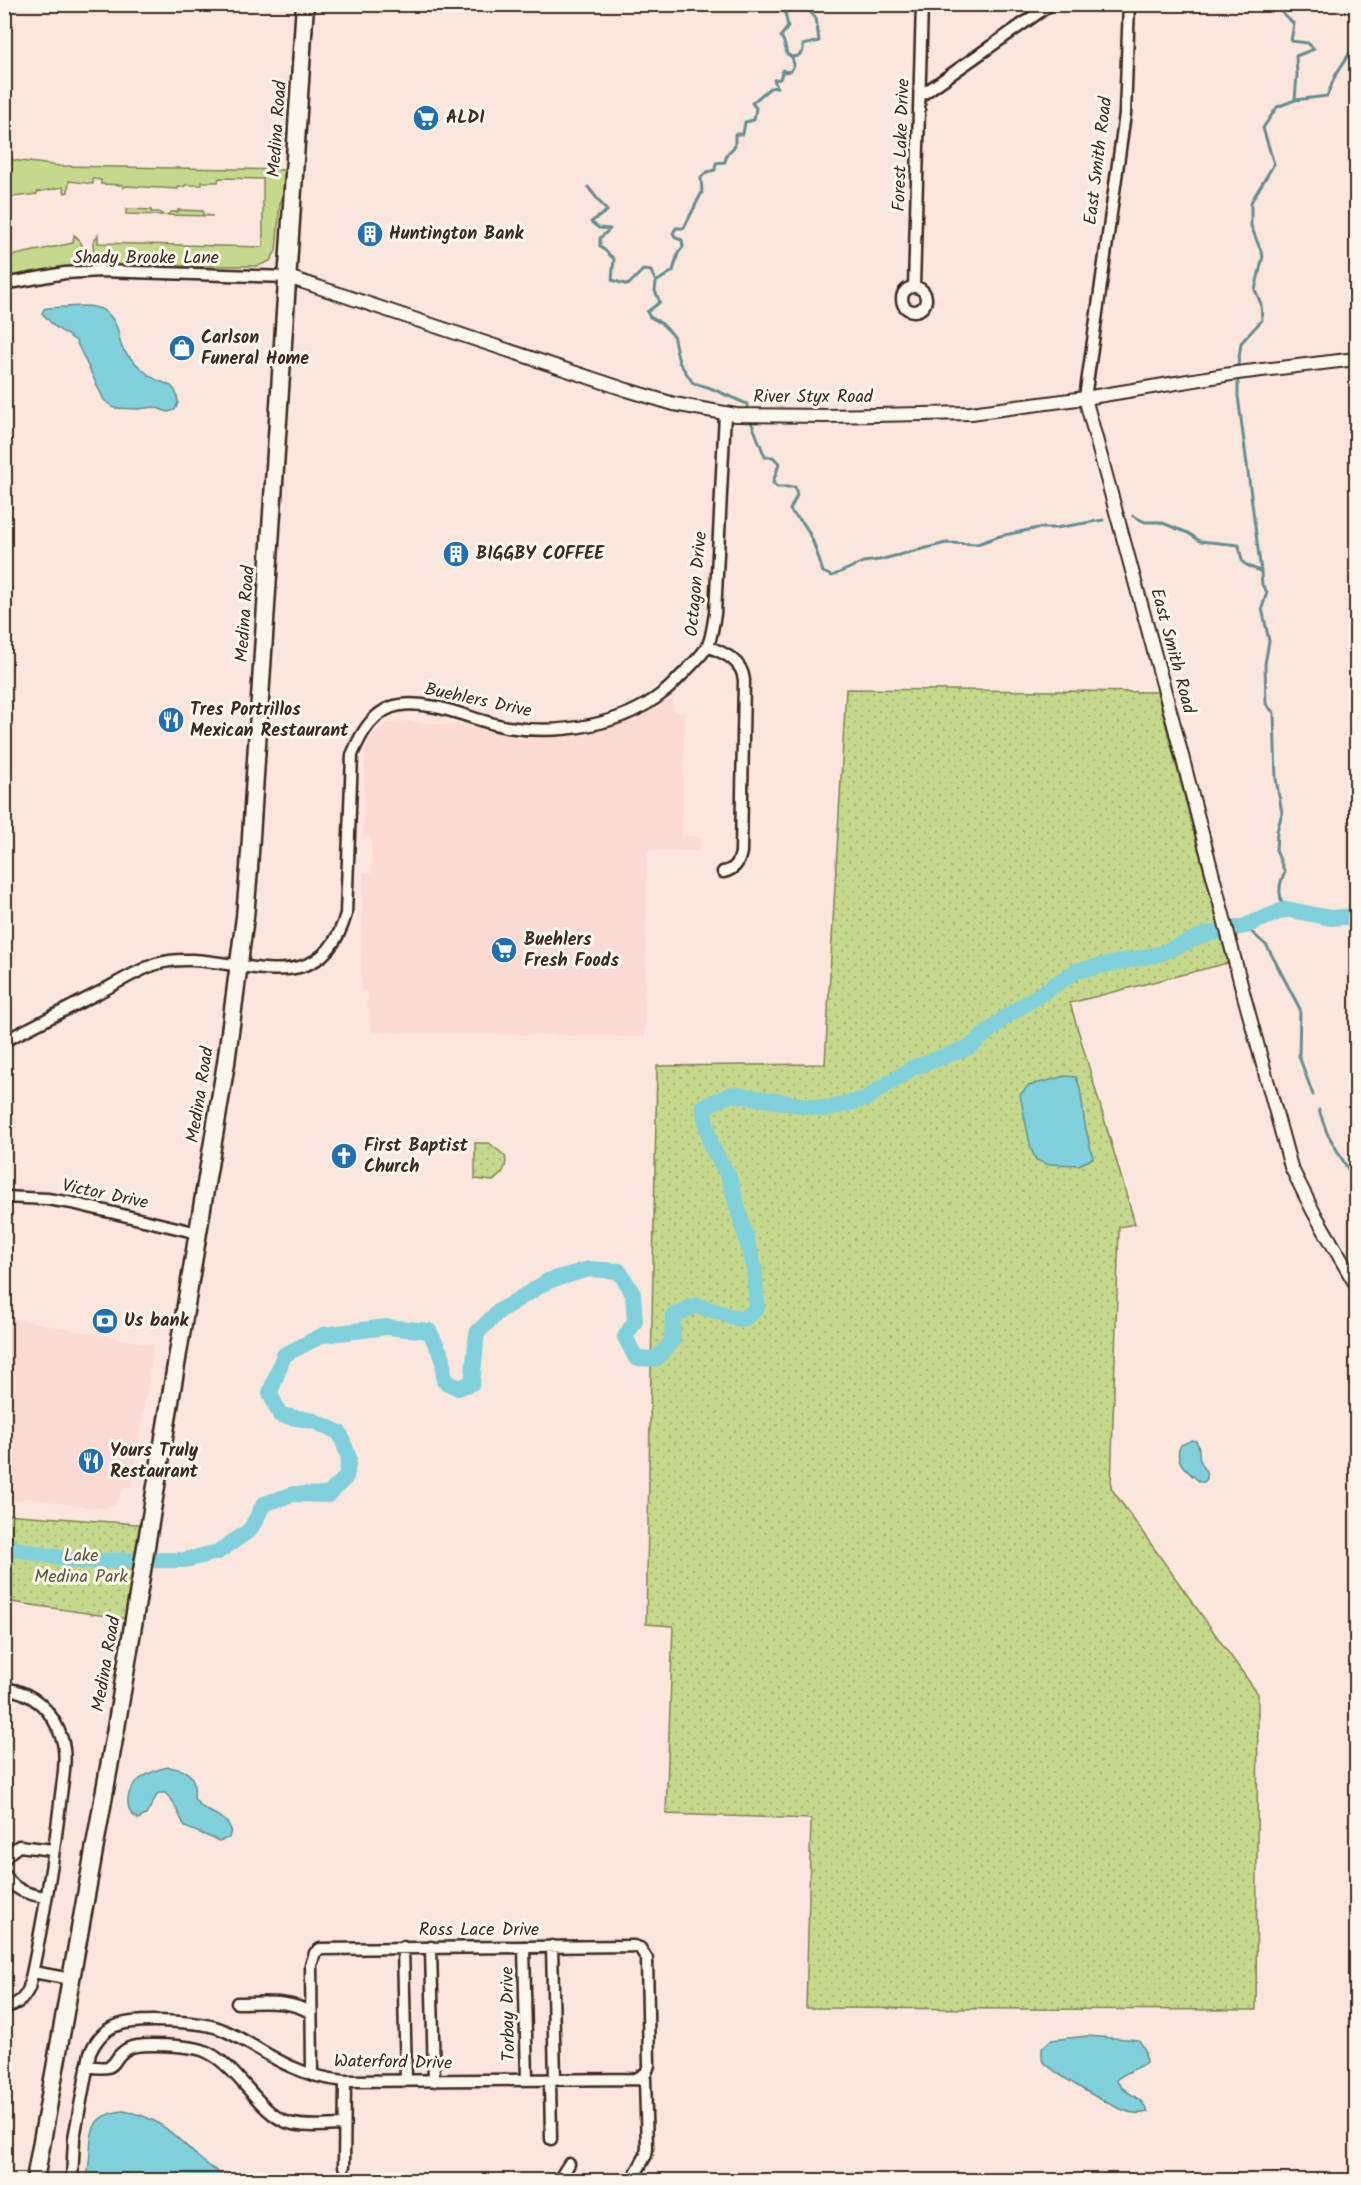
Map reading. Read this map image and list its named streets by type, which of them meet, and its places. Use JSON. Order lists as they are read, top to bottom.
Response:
{
  "streets": {
    "highway": ["Medina Road"],
    "street": [
      "Forest Lake Drive",
      "East Smith Road",
      "Shady Brooke Lane",
      "River Styx Road",
      "Octagon Drive",
      "Buehlers Drive",
      "Victor Drive",
      "Ross Lace Drive",
      "Torbay Drive",
      "Waterford Drive"
    ]
  },
  "crossings": [
    ["Medina Road", "Shady Brooke Lane"],
    ["Medina Road", "River Styx Road"],
    ["Medina Road", "Buehlers Drive"],
    ["Medina Road", "Victor Drive"],
    ["East Smith Road", "River Styx Road"],
    ["Shady Brooke Lane", "River Styx Road"],
    ["River Styx Road", "Octagon Drive"],
    ["Octagon Drive", "Buehlers Drive"],
    ["Ross Lace Drive", "Torbay Drive"],
    ["Ross Lace Drive", "Waterford Drive"],
    ["Torbay Drive", "Waterford Drive"]
  ],
  "parks": ["Lake Medina Park"],
  "places": {
    "supermarket": ["ALDI", "Buehlers Fresh Foods"],
    "building": ["Huntington Bank", "BIGGBY COFFEE"],
    "shop": ["Carlson Funeral Home"],
    "restaurant": ["Tres Portrillos Mexican Restaurant", "Yours Truly Restaurant"],
    "church": ["First Baptist Church"],
    "bank": ["Us bank"]
  }
}
